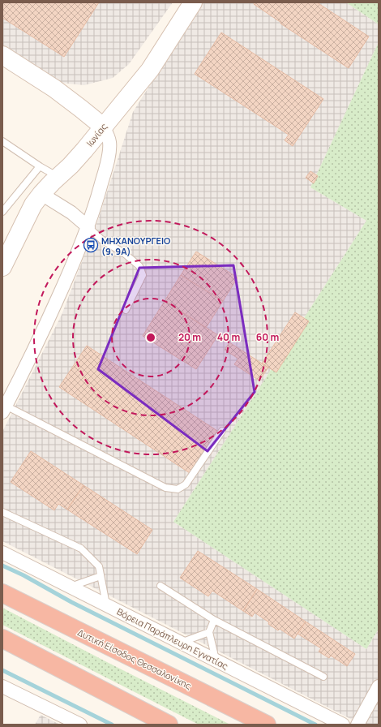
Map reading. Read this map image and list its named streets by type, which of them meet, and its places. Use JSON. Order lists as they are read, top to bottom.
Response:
{
  "streets": {
    "highway": ["Δυτική Είσοδος Θεσσαλονίκης"],
    "street": ["Ιωνίας", "Βόρεια Παράπλευρη Εγνατίας"]
  },
  "places": {
    "bus stop": ["ΜΗΧΑΝΟΥΡΓΕΙΟ (9, 9Α)"]
  },
  "rings": ["20 m", "40 m", "60 m"]
}
